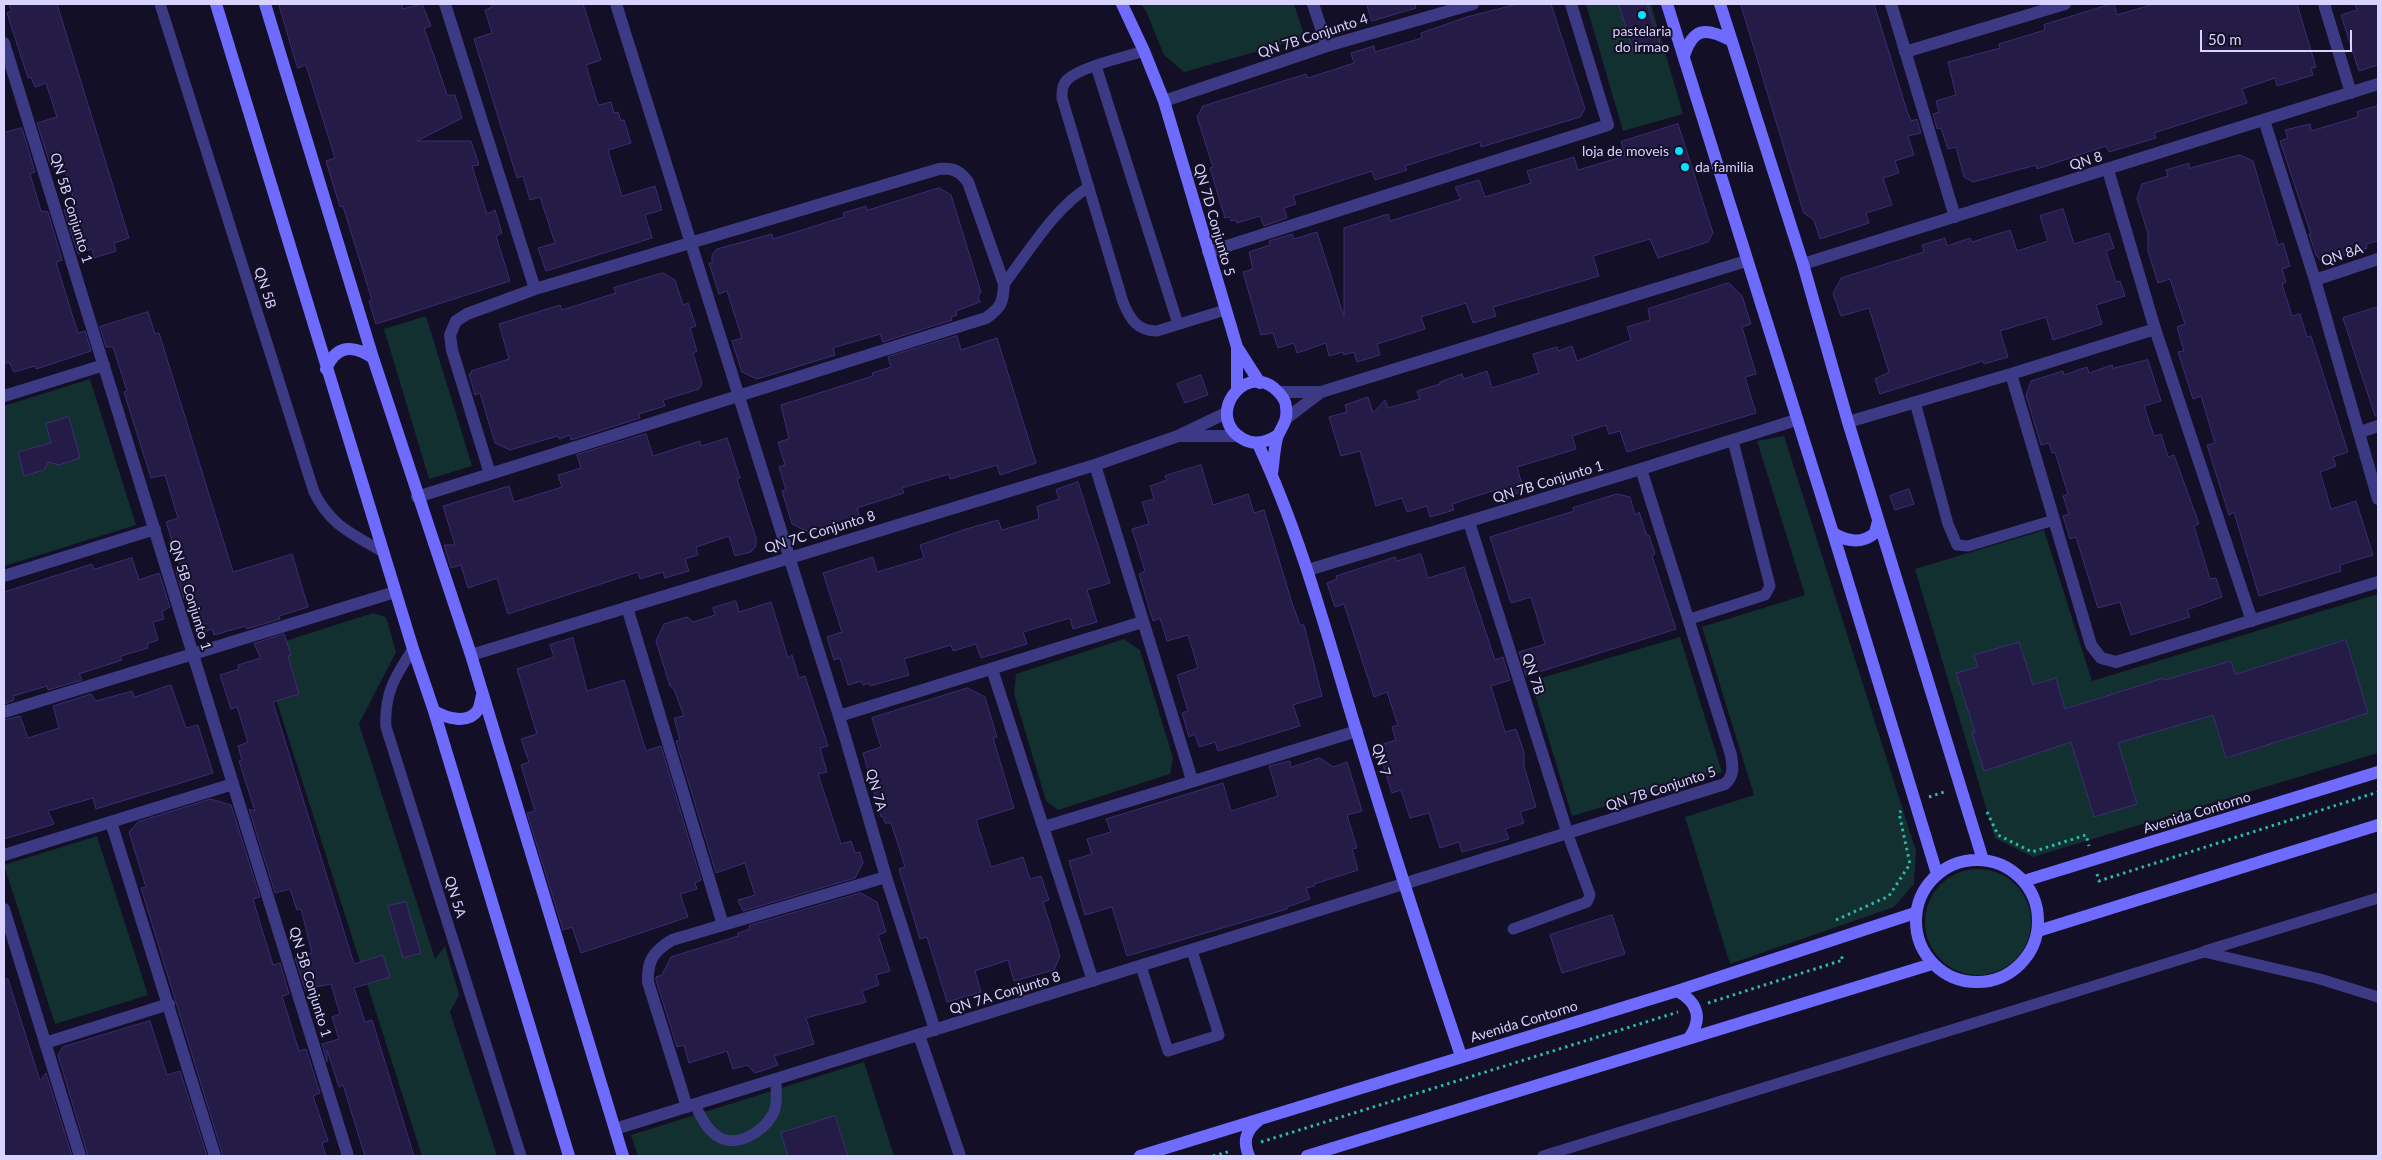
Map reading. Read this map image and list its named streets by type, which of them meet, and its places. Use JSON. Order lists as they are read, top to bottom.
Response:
{
  "streets": {
    "main road": ["QN 7D Conjunto 5", "QN 7", "Avenida Contorno"],
    "street": [
      "QN 7B Conjunto 4",
      "QN 8",
      "QN 5B Conjunto 1",
      "QN 8A",
      "QN 7B Conjunto 1",
      "QN 7C Conjunto 8",
      "QN 7B",
      "QN 7B Conjunto 5",
      "QN 7A",
      "QN 7A Conjunto 8"
    ],
    "lane": ["QN 5B", "QN 5A"]
  },
  "crossings": [
    ["QN 7B Conjunto 4", "QN 7D Conjunto 5"],
    ["QN 7D Conjunto 5", "QN 7C Conjunto 8"],
    ["QN 7D Conjunto 5", "QN 7"],
    ["QN 7B Conjunto 1", "QN 7B"],
    ["QN 7B Conjunto 1", "QN 7"],
    ["QN 7B Conjunto 1", "QN 7B Conjunto 5"],
    ["QN 7C Conjunto 8", "QN 7"],
    ["QN 7C Conjunto 8", "QN 7A"],
    ["QN 7B", "QN 7B Conjunto 5"],
    ["QN 7", "QN 7B Conjunto 5"],
    ["QN 7", "Avenida Contorno"],
    ["QN 7", "QN 7A Conjunto 8"],
    ["QN 7B Conjunto 5", "QN 7A Conjunto 8"],
    ["QN 7A", "QN 7A Conjunto 8"]
  ],
  "places": ["pastelaria do irmao", "loja de moveis", "da familia"],
  "scale_bar": "50 m"
}
